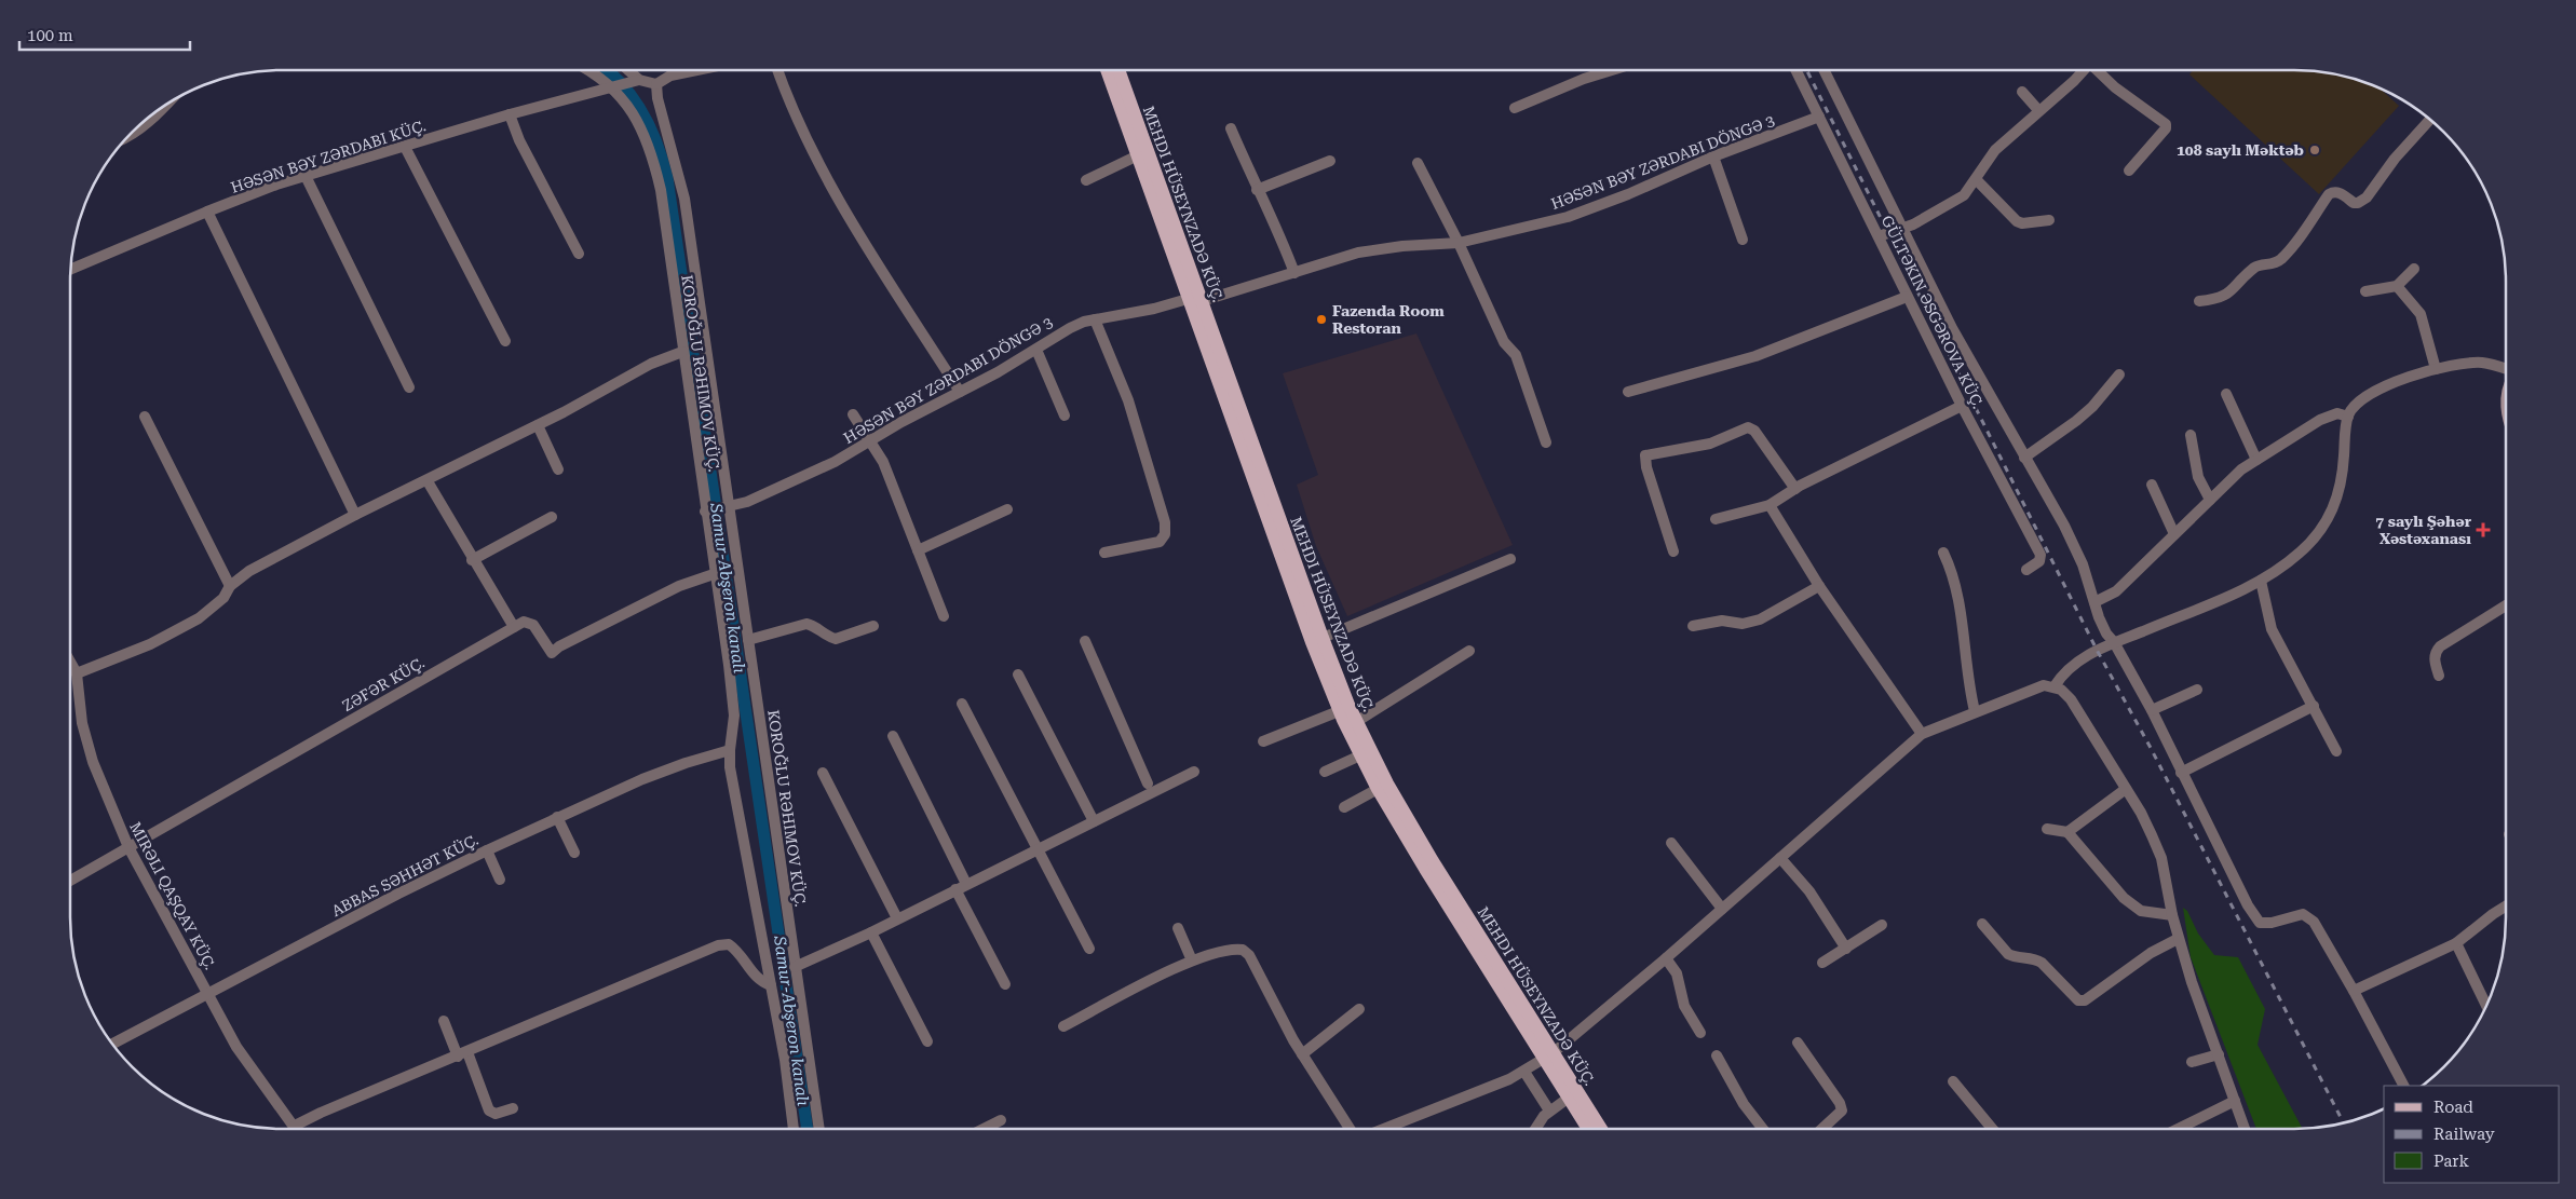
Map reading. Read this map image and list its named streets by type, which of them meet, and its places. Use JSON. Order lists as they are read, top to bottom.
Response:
{
  "streets": {
    "main road": ["MEHDI HÜSEYNZADƏ KÜÇ."],
    "street": [
      "HƏSƏN BƏY ZƏRDABI KÜÇ.",
      "HƏSƏN BƏY ZƏRDABI DÖNGƏ 3",
      "GÜLTƏKIN ƏSGƏROVA KÜÇ.",
      "KOROĞLU RƏHIMOV KÜÇ.",
      "ZƏFƏR KÜÇ.",
      "ABBAS SƏHHƏT KÜÇ.",
      "MIRƏLI QAŞQAY KÜÇ."
    ]
  },
  "crossings": [
    ["HƏSƏN BƏY ZƏRDABI KÜÇ.", "KOROĞLU RƏHIMOV KÜÇ."],
    ["HƏSƏN BƏY ZƏRDABI DÖNGƏ 3", "MEHDI HÜSEYNZADƏ KÜÇ."],
    ["HƏSƏN BƏY ZƏRDABI DÖNGƏ 3", "GÜLTƏKIN ƏSGƏROVA KÜÇ."],
    ["HƏSƏN BƏY ZƏRDABI DÖNGƏ 3", "KOROĞLU RƏHIMOV KÜÇ."],
    ["KOROĞLU RƏHIMOV KÜÇ.", "ABBAS SƏHHƏT KÜÇ."],
    ["ZƏFƏR KÜÇ.", "MIRƏLI QAŞQAY KÜÇ."],
    ["ABBAS SƏHHƏT KÜÇ.", "MIRƏLI QAŞQAY KÜÇ."]
  ],
  "water": ["Samur-Abşeron kanalı"],
  "places": {
    "other": ["108 saylı Məktəb", "Fazenda Room Restoran"],
    "health": ["7 saylı Şəhər Xəstəxanası"]
  },
  "legend": ["Road", "Railway", "Park"],
  "scale_bar": "100 m"
}
